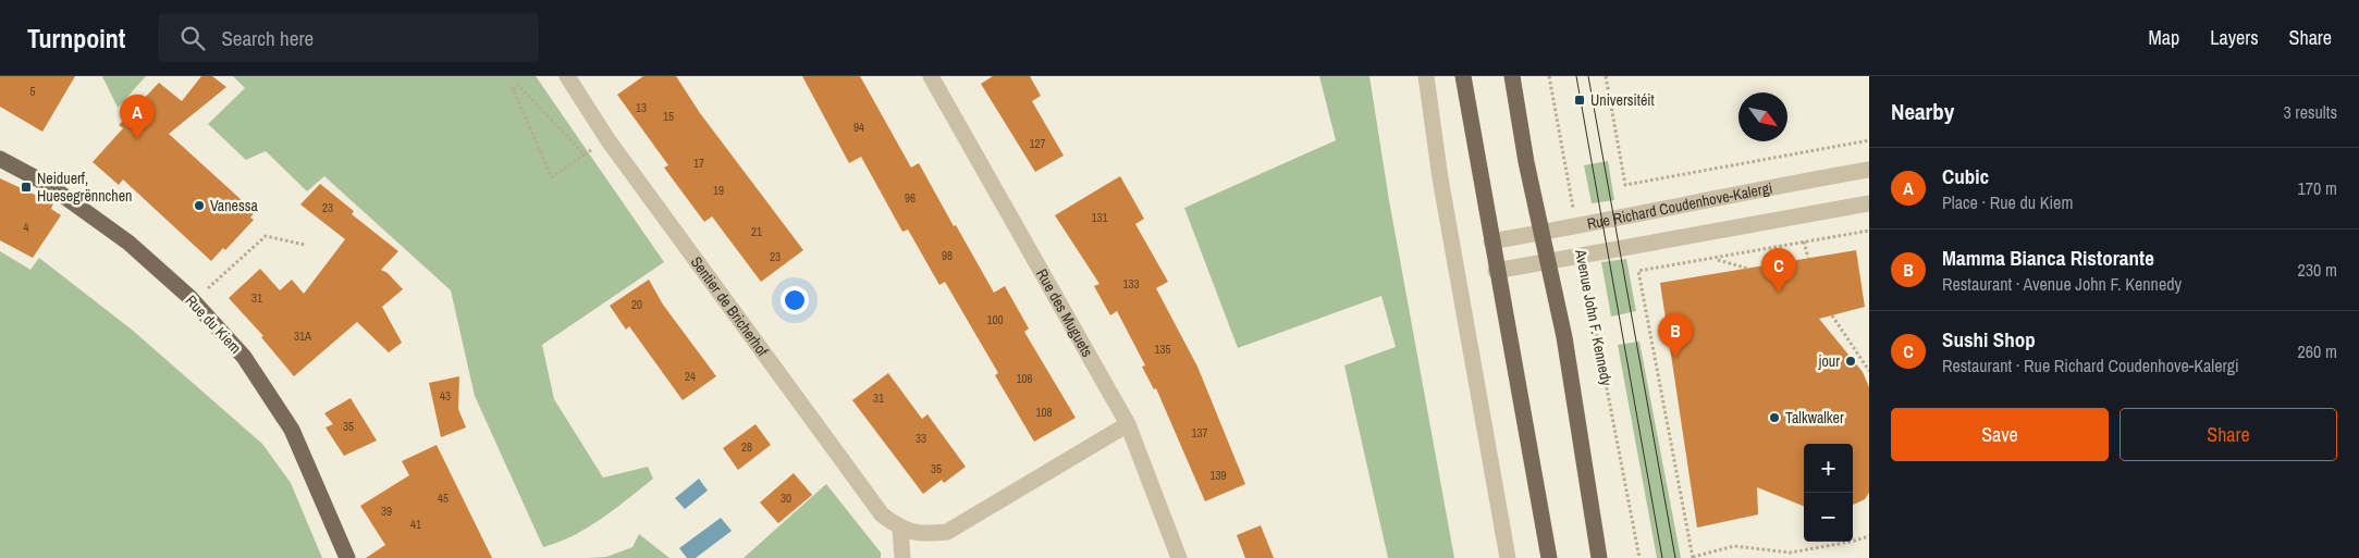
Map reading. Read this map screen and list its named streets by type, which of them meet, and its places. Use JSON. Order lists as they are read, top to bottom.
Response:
{
  "streets": {
    "main road": ["Rue du Kiem"],
    "street": ["Rue Richard Coudenhove-Kalergi", "Sentier de Bricherhof", "Rue des Muguets"],
    "path": ["Avenue John F. Kennedy"]
  },
  "crossings": [
    ["Rue Richard Coudenhove-Kalergi", "Avenue John F. Kennedy"],
    ["Sentier de Bricherhof", "Rue des Muguets"]
  ],
  "places": {
    "transit": ["Universitéit", "Neiduerf, Huesegrënnchen"],
    "other": ["Vanessa", "jour", "Talkwalker"]
  },
  "house_numbers": [
    "5",
    "13",
    "15",
    "94",
    "127",
    "17",
    "19",
    "96",
    "23",
    "131",
    "4",
    "21",
    "98",
    "23",
    "133",
    "31",
    "20",
    "100",
    "31A",
    "135",
    "24",
    "106",
    "43",
    "31",
    "108",
    "35",
    "137",
    "33",
    "28",
    "35",
    "139",
    "45",
    "30",
    "39",
    "41"
  ],
  "north": "bottom right",
  "page": {
    "header": "Turnpoint",
    "search": "Search here",
    "nav": ["Map", "Layers", "Share"],
    "heading": ["Nearby", "3 results"],
    "pins": ["A", "C", "B"],
    "list": [
      {
        "mark": "A",
        "name": "Cubic",
        "note": "Place · Rue du Kiem",
        "value": "170 m"
      },
      {
        "mark": "B",
        "name": "Mamma Bianca Ristorante",
        "note": "Restaurant · Avenue John F. Kennedy",
        "value": "230 m"
      },
      {
        "mark": "C",
        "name": "Sushi Shop",
        "note": "Restaurant · Rue Richard Coudenhove-Kalergi",
        "value": "260 m"
      }
    ],
    "buttons": ["Save", "Share"],
    "map_buttons": ["+", "−"]
  }
}
